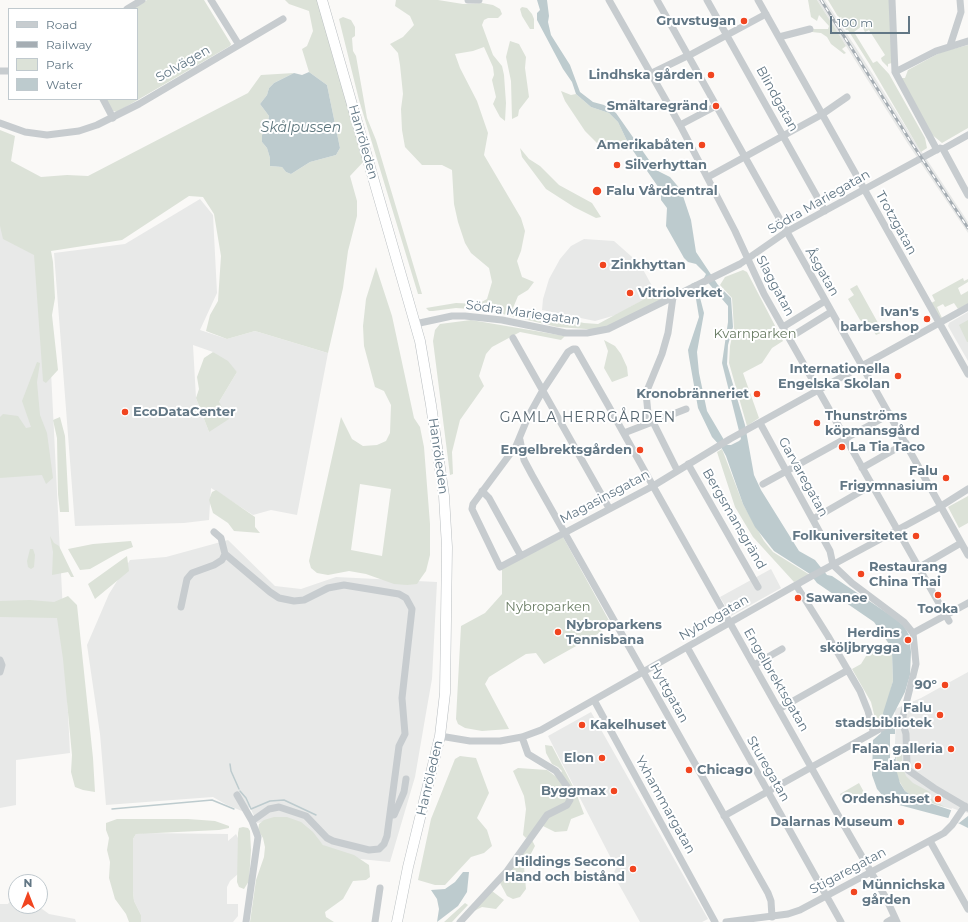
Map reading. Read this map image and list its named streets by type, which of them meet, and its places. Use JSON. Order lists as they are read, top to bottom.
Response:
{
  "streets": {
    "highway": ["Hanröleden"],
    "street": [
      "Solvägen",
      "Blindgatan",
      "Södra Mariegatan",
      "Trotzgatan",
      "Åsgatan",
      "Slaggatan",
      "Garvaregatan",
      "Magasinsgatan",
      "Bergsmansgränd",
      "Nybrogatan",
      "Engelbrektsgatan",
      "Hyttgatan",
      "Sturegatan",
      "Yxhammargatan",
      "Stigaregatan"
    ]
  },
  "crossings": [
    ["Blindgatan", "Södra Mariegatan"],
    ["Hanröleden", "Södra Mariegatan"],
    ["Hanröleden", "Nybrogatan"],
    ["Södra Mariegatan", "Trotzgatan"],
    ["Södra Mariegatan", "Åsgatan"],
    ["Södra Mariegatan", "Slaggatan"],
    ["Åsgatan", "Nybrogatan"],
    ["Slaggatan", "Nybrogatan"],
    ["Garvaregatan", "Magasinsgatan"],
    ["Garvaregatan", "Nybrogatan"],
    ["Magasinsgatan", "Bergsmansgränd"],
    ["Magasinsgatan", "Engelbrektsgatan"],
    ["Magasinsgatan", "Hyttgatan"],
    ["Nybrogatan", "Engelbrektsgatan"],
    ["Nybrogatan", "Hyttgatan"],
    ["Nybrogatan", "Sturegatan"],
    ["Nybrogatan", "Yxhammargatan"],
    ["Engelbrektsgatan", "Stigaregatan"],
    ["Hyttgatan", "Stigaregatan"],
    ["Sturegatan", "Stigaregatan"]
  ],
  "districts": ["GAMLA HERRGÅRDEN"],
  "water": ["Skålpussen"],
  "parks": ["Kvarnparken", "Nybroparken"],
  "places": [
    "Gruvstugan",
    "Lindhska gården",
    "Smältaregränd",
    "Amerikabåten",
    "Silverhyttan",
    "Falu Vårdcentral",
    "Zinkhyttan",
    "Vitriolverket",
    "Ivan's barbershop",
    "Internationella Engelska Skolan",
    "Kronobränneriet",
    "EcoDataCenter",
    "Thunströms köpmansgård",
    "La Tia Taco",
    "Engelbrektsgården",
    "Falu Frigymnasium",
    "Folkuniversitetet",
    "Restaurang China Thai",
    "Tooka",
    "Sawanee",
    "Nybroparkens Tennisbana",
    "Herdins sköljbrygga",
    "90°",
    "Falu stadsbibliotek",
    "Kakelhuset",
    "Falan galleria",
    "Elon",
    "Falan",
    "Chicago",
    "Byggmax",
    "Ordenshuset",
    "Dalarnas Museum",
    "Hildings Second Hand och bistånd",
    "Münnichska gården"
  ],
  "legend": [
    "Road",
    "Railway",
    "Park",
    "Water"
  ],
  "scale_bar": "100 m",
  "north": "top"
}
